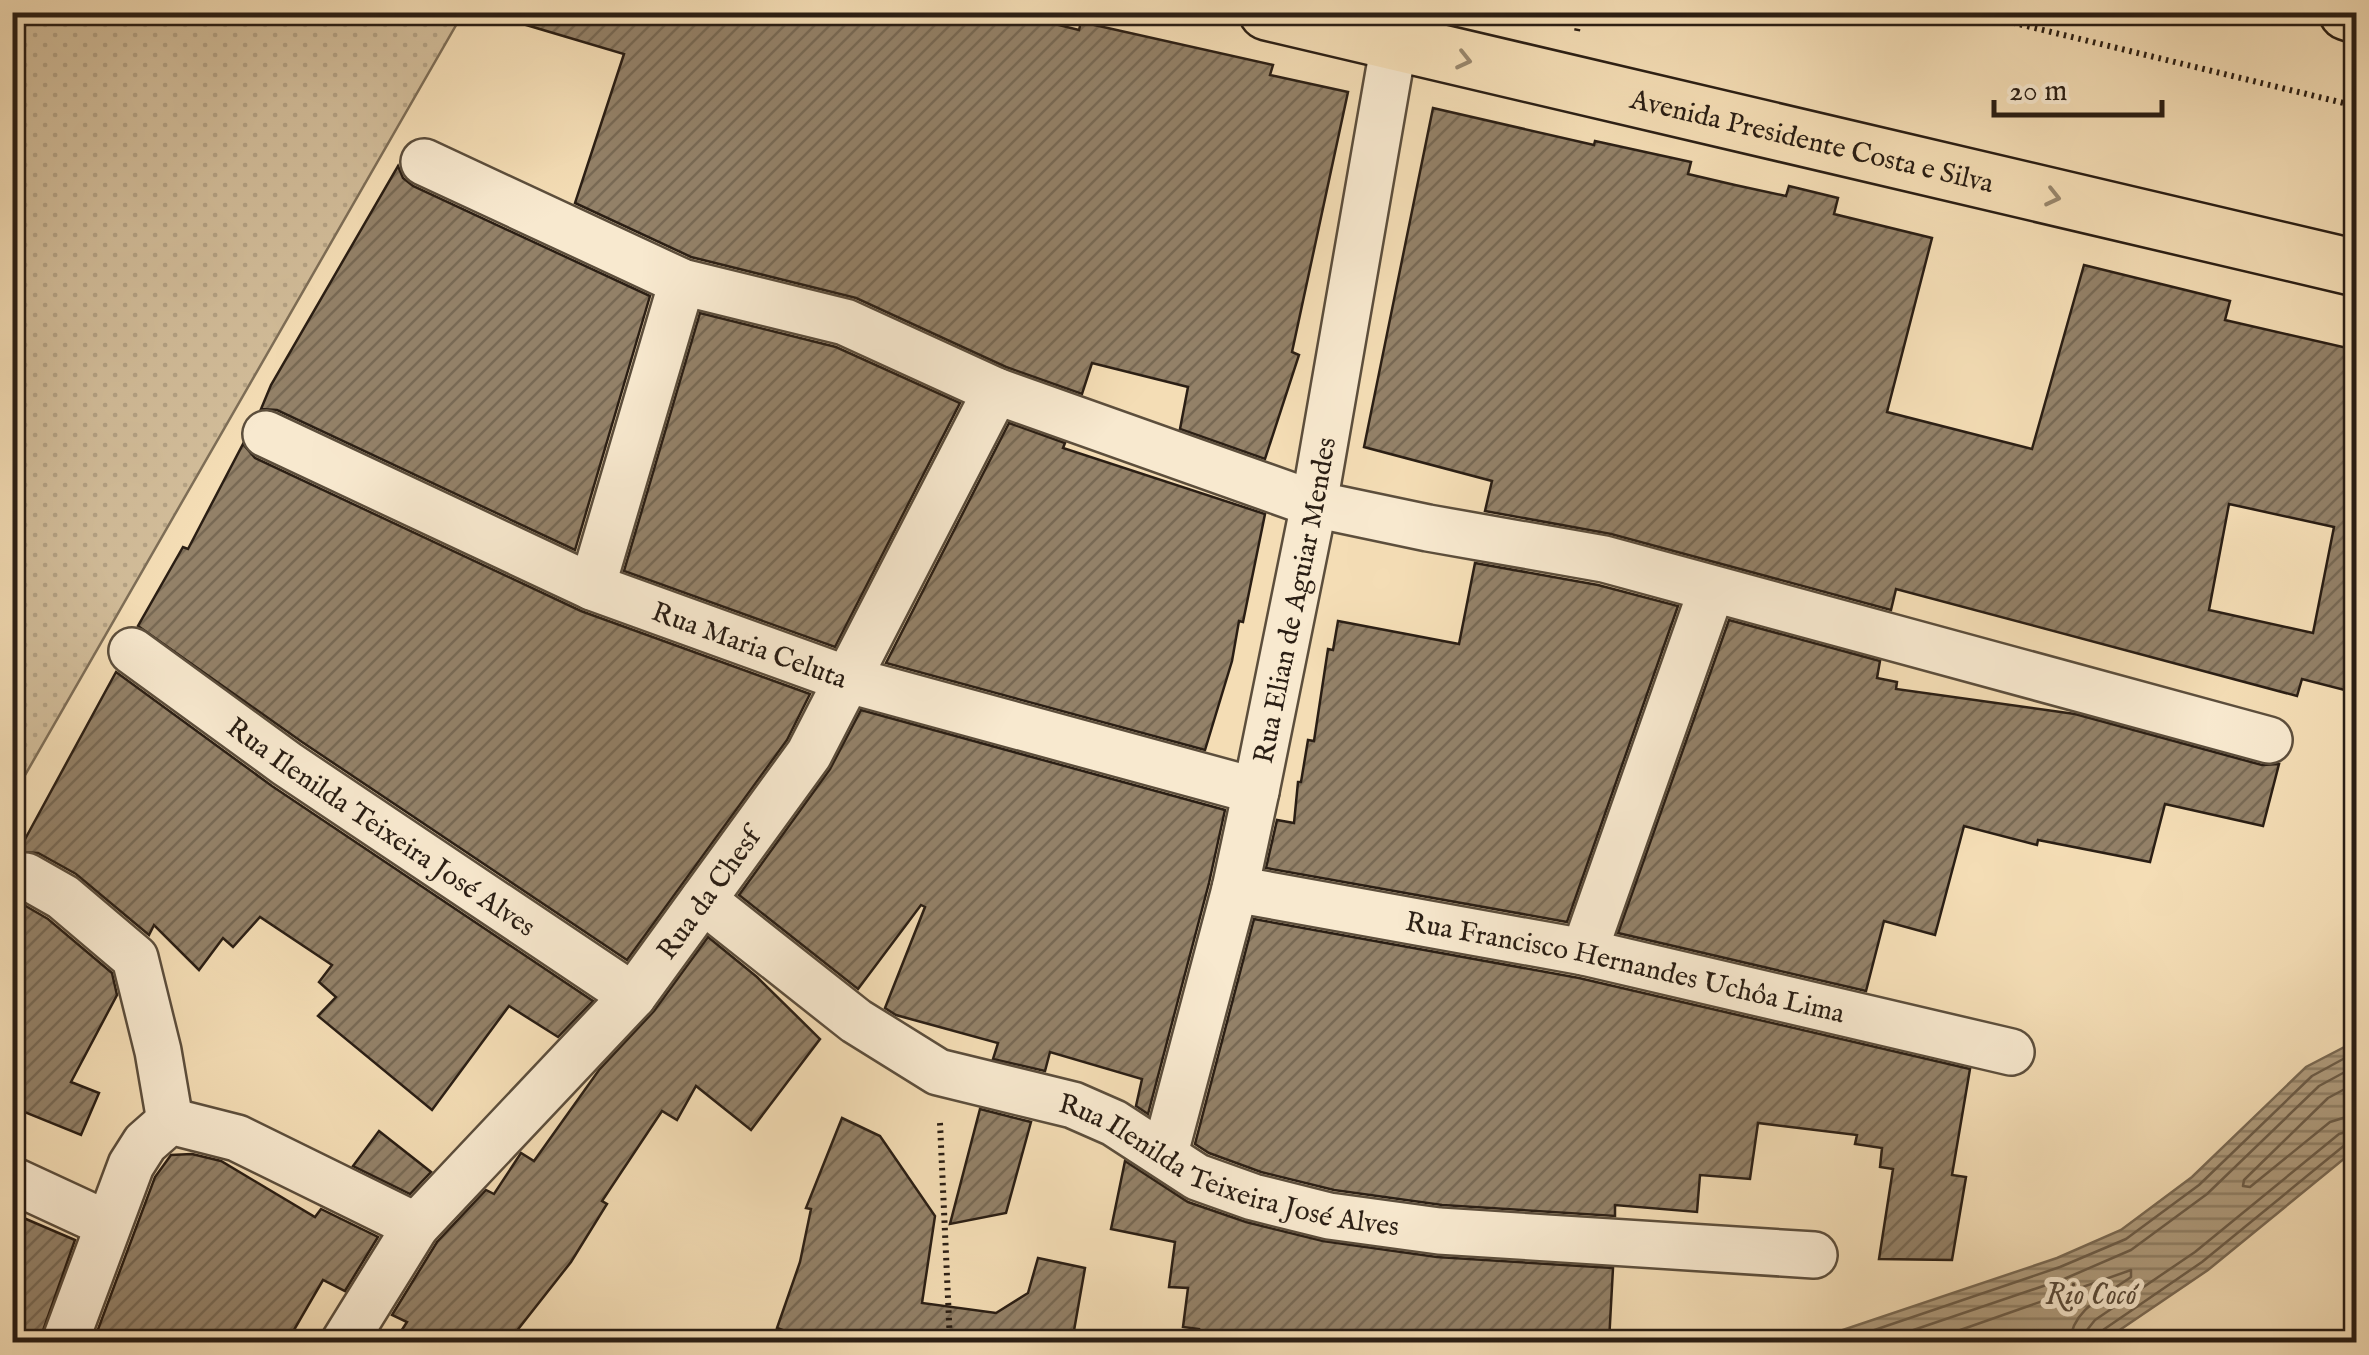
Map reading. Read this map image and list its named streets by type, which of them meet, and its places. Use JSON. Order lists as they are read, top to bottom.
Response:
{
  "streets": {
    "main road": ["Avenida Presidente Costa e Silva"],
    "street": [
      "Rua Elian de Aguiar Mendes",
      "Rua Maria Celuta",
      "Rua Ilenilda Teixeira José Alves",
      "Rua da Chesf",
      "Rua Francisco Hernandes Uchôa Lima"
    ]
  },
  "crossings": [
    ["Avenida Presidente Costa e Silva", "Rua Elian de Aguiar Mendes"],
    ["Rua Elian de Aguiar Mendes", "Rua Maria Celuta"],
    ["Rua Elian de Aguiar Mendes", "Rua Ilenilda Teixeira José Alves"],
    ["Rua Elian de Aguiar Mendes", "Rua Francisco Hernandes Uchôa Lima"],
    ["Rua Maria Celuta", "Rua da Chesf"],
    ["Rua Ilenilda Teixeira José Alves", "Rua da Chesf"]
  ],
  "one_way": ["Avenida Presidente Costa e Silva"],
  "water": ["Rio Cocó"],
  "scale_bar": "20 m"
}
